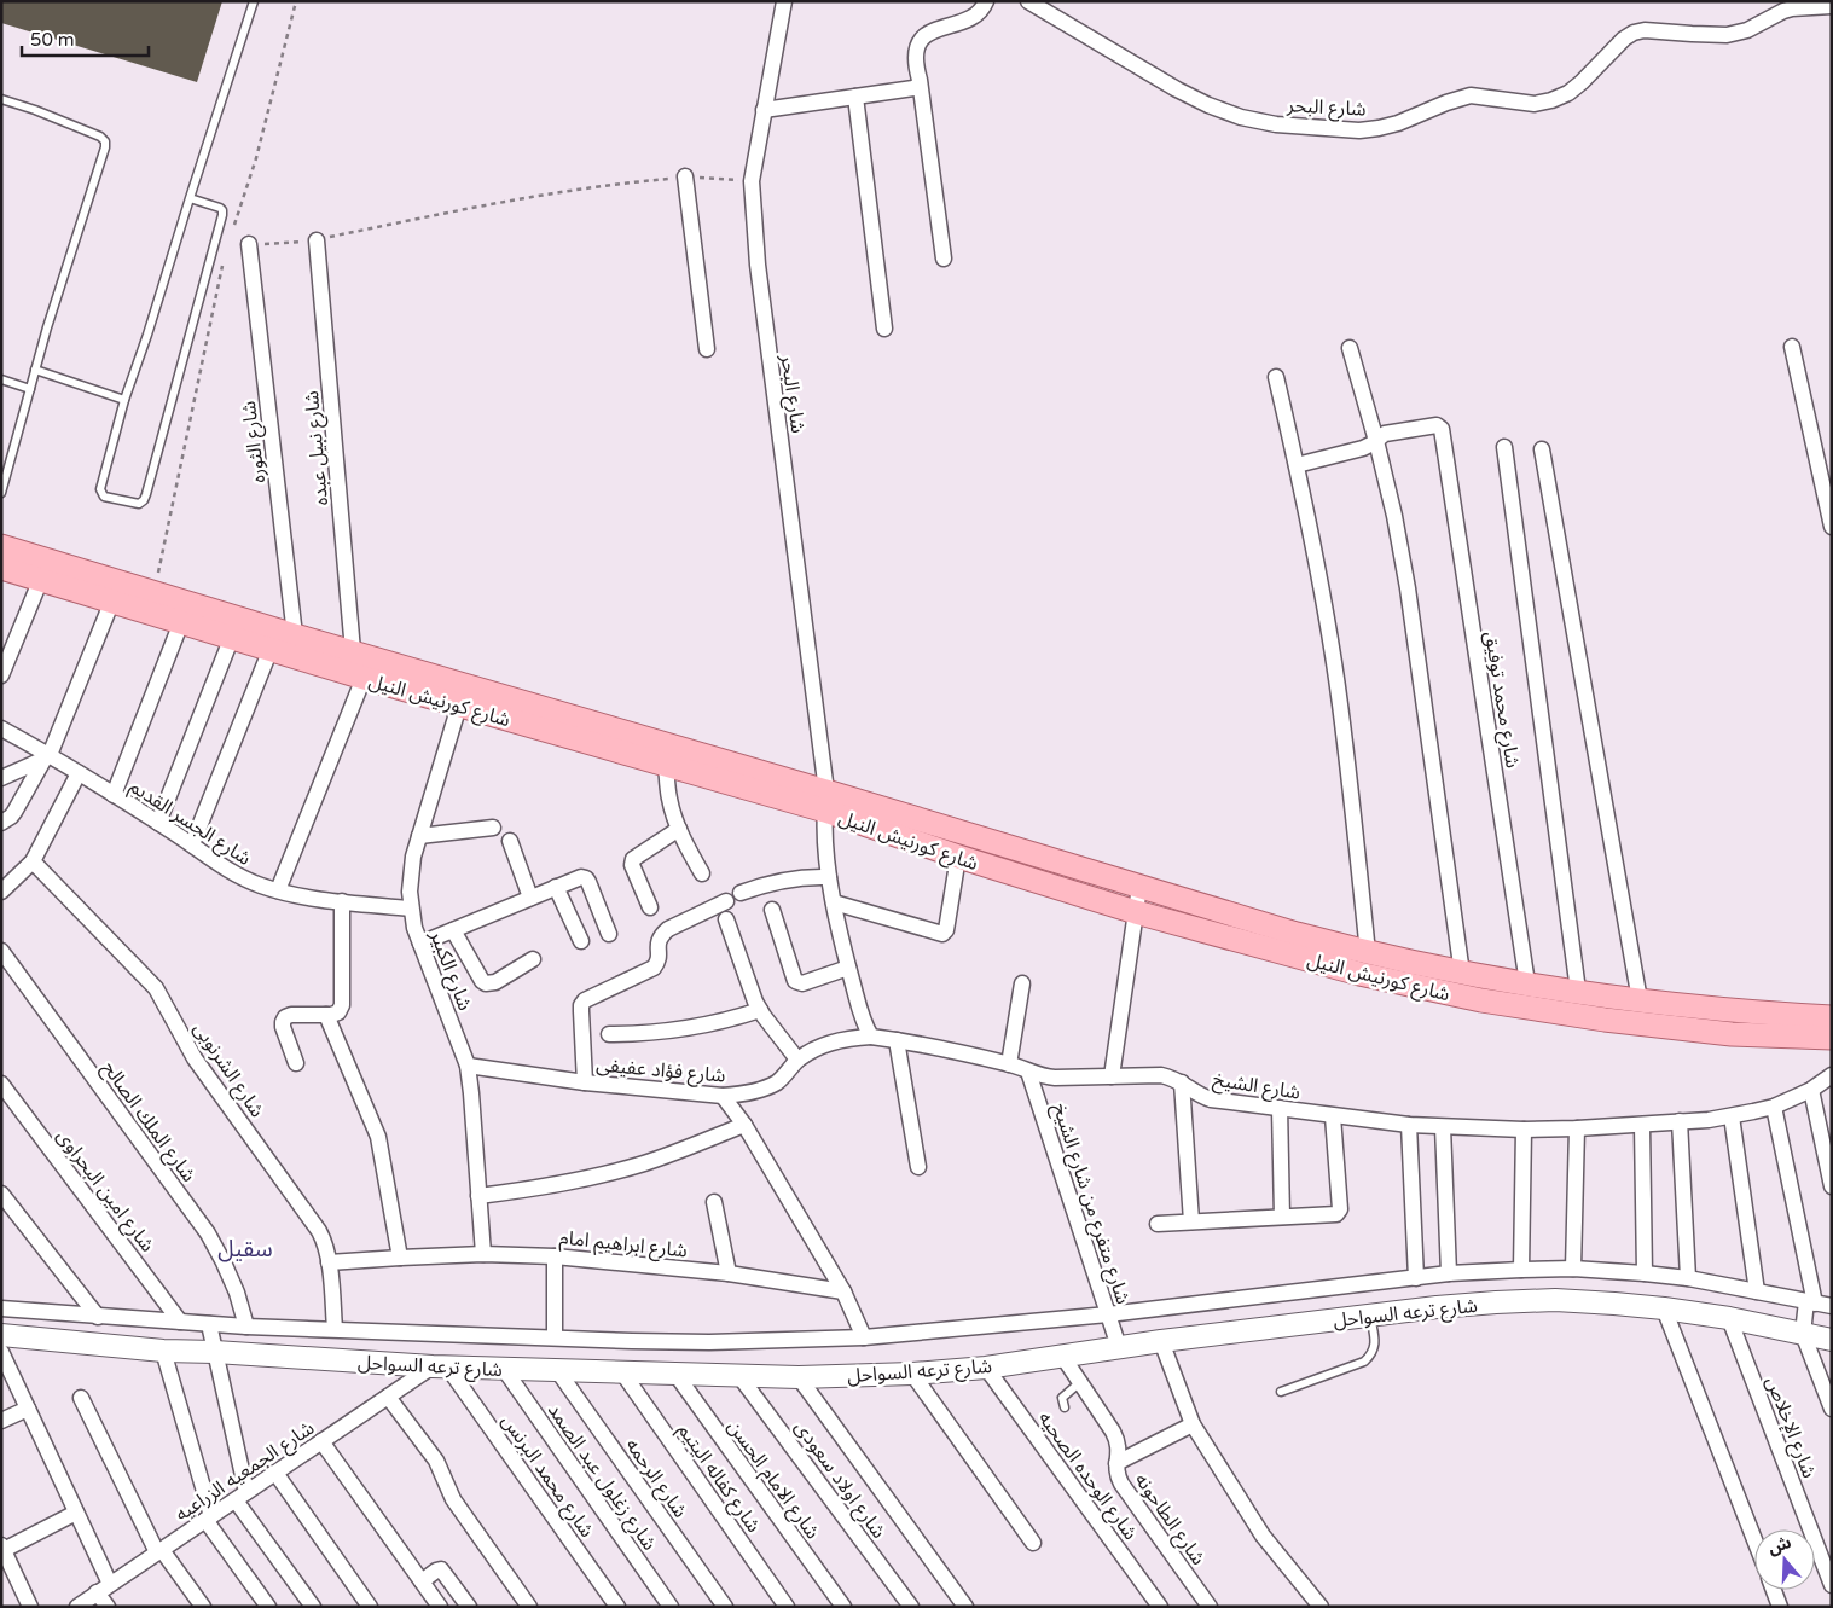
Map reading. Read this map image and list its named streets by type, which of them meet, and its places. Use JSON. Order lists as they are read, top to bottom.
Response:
{
  "streets": {
    "main road": ["شارع كورنيش النيل", "شارع ترعه السواحل"],
    "street": [
      "شارع البحر",
      "شارع الثوره",
      "شارع نبيل عبده",
      "شارع محمد توفيق",
      "شارع الجسر القديم",
      "شارع الكبير",
      "شارع الشرنوبى",
      "شارع فؤاد عفيفى",
      "شارع الشيخ",
      "شارع الملك الصالح",
      "شارع امين البحراوى",
      "شارع متفرع من شارع الشيخ",
      "شارع ابراهيم امام",
      "شارع الإخلاص",
      "شارع الجمعيه الزراعيه",
      "شارع محمد البرنس",
      "شارع الوحده الصحيه",
      "شارع زغلول عبد الصمد",
      "شارع الرحمه",
      "شارع كفاله اليتيم",
      "شارع الامام الحسن",
      "شارع اولاد سعودى",
      "شارع الطاحونه"
    ]
  },
  "crossings": [
    ["شارع البحر", "شارع كورنيش النيل"],
    ["شارع الثوره", "شارع كورنيش النيل"],
    ["شارع نبيل عبده", "شارع كورنيش النيل"],
    ["شارع كورنيش النيل", "شارع محمد توفيق"],
    ["شارع كورنيش النيل", "شارع الكبير"],
    ["شارع الجسر القديم", "شارع الكبير"],
    ["شارع الكبير", "شارع فؤاد عفيفى"],
    ["شارع الكبير", "شارع ابراهيم امام"],
    ["شارع الشرنوبى", "شارع ابراهيم امام"],
    ["شارع الشرنوبى", "شارع ترعه السواحل"],
    ["شارع فؤاد عفيفى", "شارع الشيخ"],
    ["شارع الشيخ", "شارع متفرع من شارع الشيخ"],
    ["شارع الملك الصالح", "شارع ترعه السواحل"],
    ["شارع امين البحراوى", "شارع ترعه السواحل"],
    ["شارع متفرع من شارع الشيخ", "شارع ترعه السواحل"],
    ["شارع ترعه السواحل", "شارع الإخلاص"],
    ["شارع ترعه السواحل", "شارع الجمعيه الزراعيه"],
    ["شارع ترعه السواحل", "شارع محمد البرنس"],
    ["شارع ترعه السواحل", "شارع الوحده الصحيه"],
    ["شارع ترعه السواحل", "شارع زغلول عبد الصمد"],
    ["شارع ترعه السواحل", "شارع الرحمه"],
    ["شارع ترعه السواحل", "شارع كفاله اليتيم"],
    ["شارع ترعه السواحل", "شارع الامام الحسن"],
    ["شارع ترعه السواحل", "شارع اولاد سعودى"],
    ["شارع ترعه السواحل", "شارع الطاحونه"],
    ["شارع الجمعيه الزراعيه", "شارع محمد البرنس"]
  ],
  "districts": ["سقيل"],
  "scale_bar": "50 m",
  "north": "top"
}
